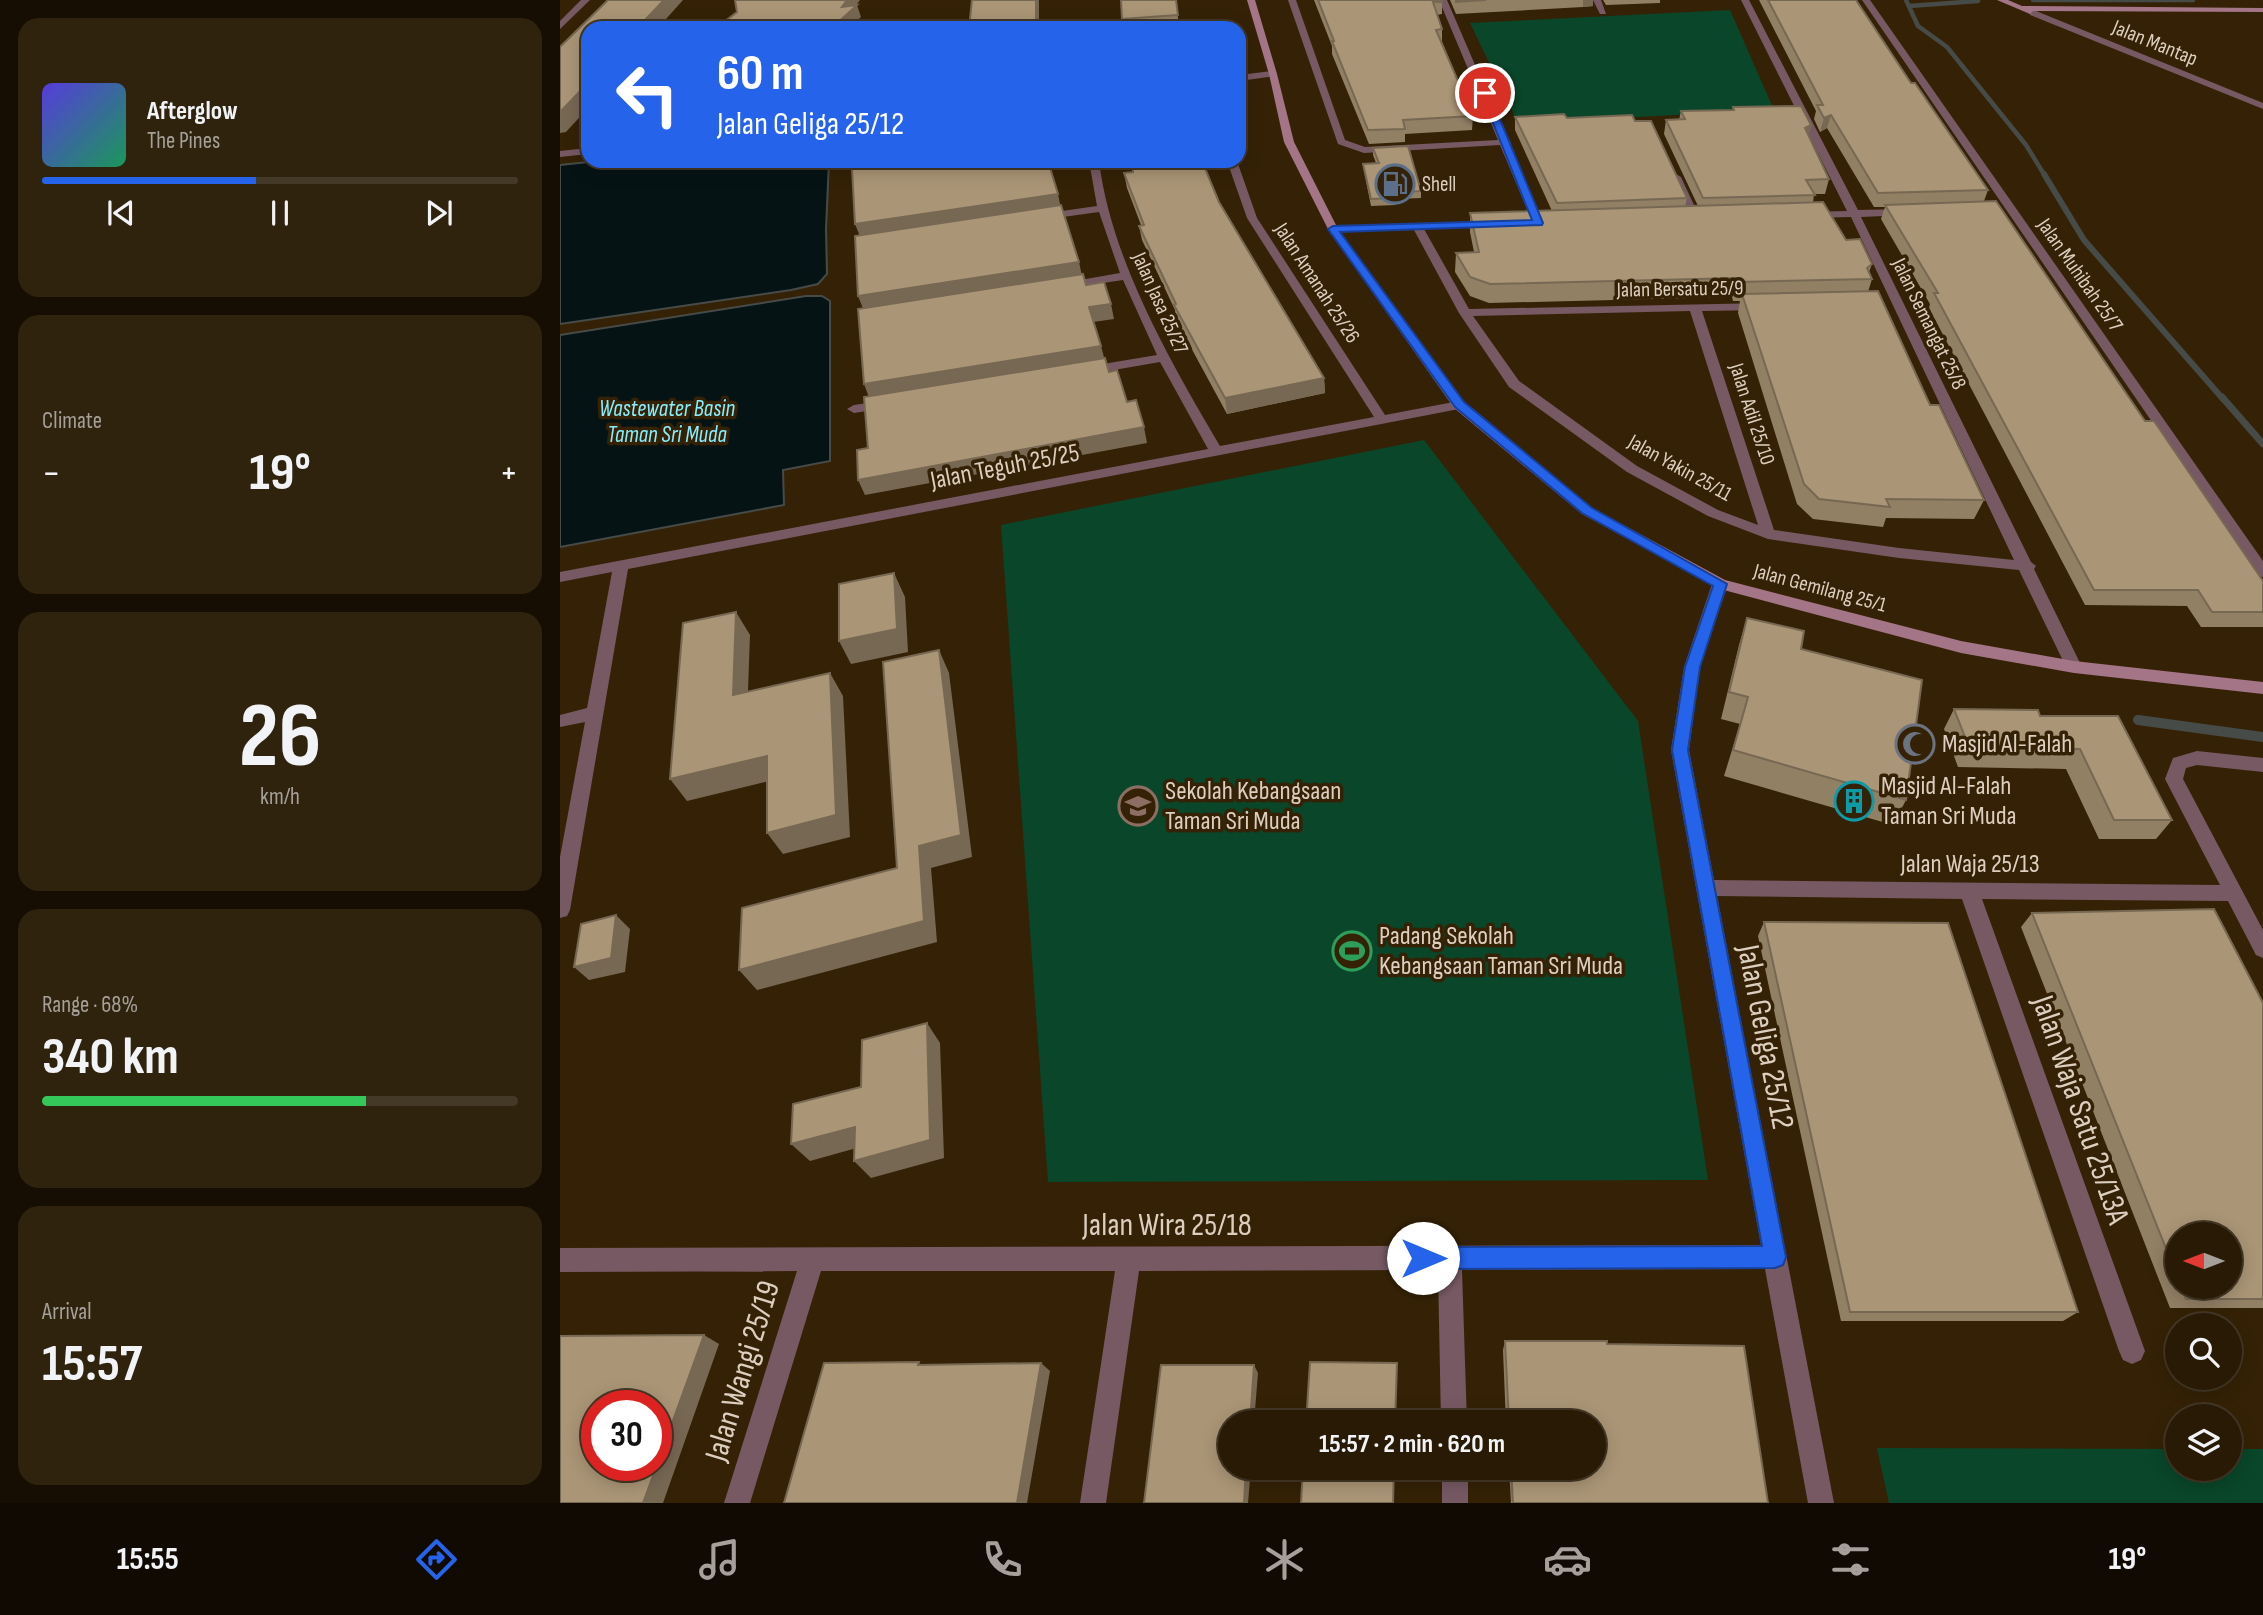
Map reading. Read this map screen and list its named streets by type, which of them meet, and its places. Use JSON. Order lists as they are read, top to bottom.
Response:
{
  "streets": {
    "street": [
      "Jalan Mantap",
      "Jalan Muhibah 25/7",
      "Jalan Amanah 25/26",
      "Jalan Bersatu 25/9",
      "Jalan Jasa 25/27",
      "Jalan Semangat 25/8",
      "Jalan Adil 25/10",
      "Jalan Teguh 25/25",
      "Jalan Yakin 25/11",
      "Jalan Gemilang 25/1",
      "Jalan Waja 25/13",
      "Jalan Geliga 25/12",
      "Jalan Waja Satu 25/13A",
      "Jalan Wira 25/18",
      "Jalan Wangi 25/19"
    ]
  },
  "crossings": [
    ["Jalan Amanah 25/26", "Jalan Teguh 25/25"],
    ["Jalan Bersatu 25/9", "Jalan Adil 25/10"],
    ["Jalan Bersatu 25/9", "Jalan Yakin 25/11"],
    ["Jalan Jasa 25/27", "Jalan Teguh 25/25"],
    ["Jalan Semangat 25/8", "Jalan Yakin 25/11"],
    ["Jalan Semangat 25/8", "Jalan Gemilang 25/1"],
    ["Jalan Adil 25/10", "Jalan Yakin 25/11"],
    ["Jalan Teguh 25/25", "Jalan Gemilang 25/1"],
    ["Jalan Gemilang 25/1", "Jalan Geliga 25/12"],
    ["Jalan Waja 25/13", "Jalan Geliga 25/12"],
    ["Jalan Waja 25/13", "Jalan Waja Satu 25/13A"],
    ["Jalan Geliga 25/12", "Jalan Wira 25/18"],
    ["Jalan Wira 25/18", "Jalan Wangi 25/19"]
  ],
  "water": ["Wastewater Basin Taman Sri Muda"],
  "places": {
    "fuel station": ["Shell"],
    "mosque": ["Masjid Al-Falah"],
    "building": ["Masjid Al-Falah Taman Sri Muda"],
    "school or university": ["Sekolah Kebangsaan Taman Sri Muda"],
    "sports": ["Padang Sekolah Kebangsaan Taman Sri Muda"]
  },
  "north": "left",
  "page": {
    "turn": ["60 m", "Jalan Geliga 25/12"],
    "song": ["Afterglow", "The Pines"],
    "tile": [
      "Climate",
      ["26", "km/h"],
      ["Range · 68%", "340 km"],
      ["Arrival", "15:57"]
    ],
    "heat": ["−", "19°", "+"],
    "limit": "30",
    "trip": "15:57 · 2 min · 620 m",
    "tabs": ["15:55", "19°"]
  }
}
